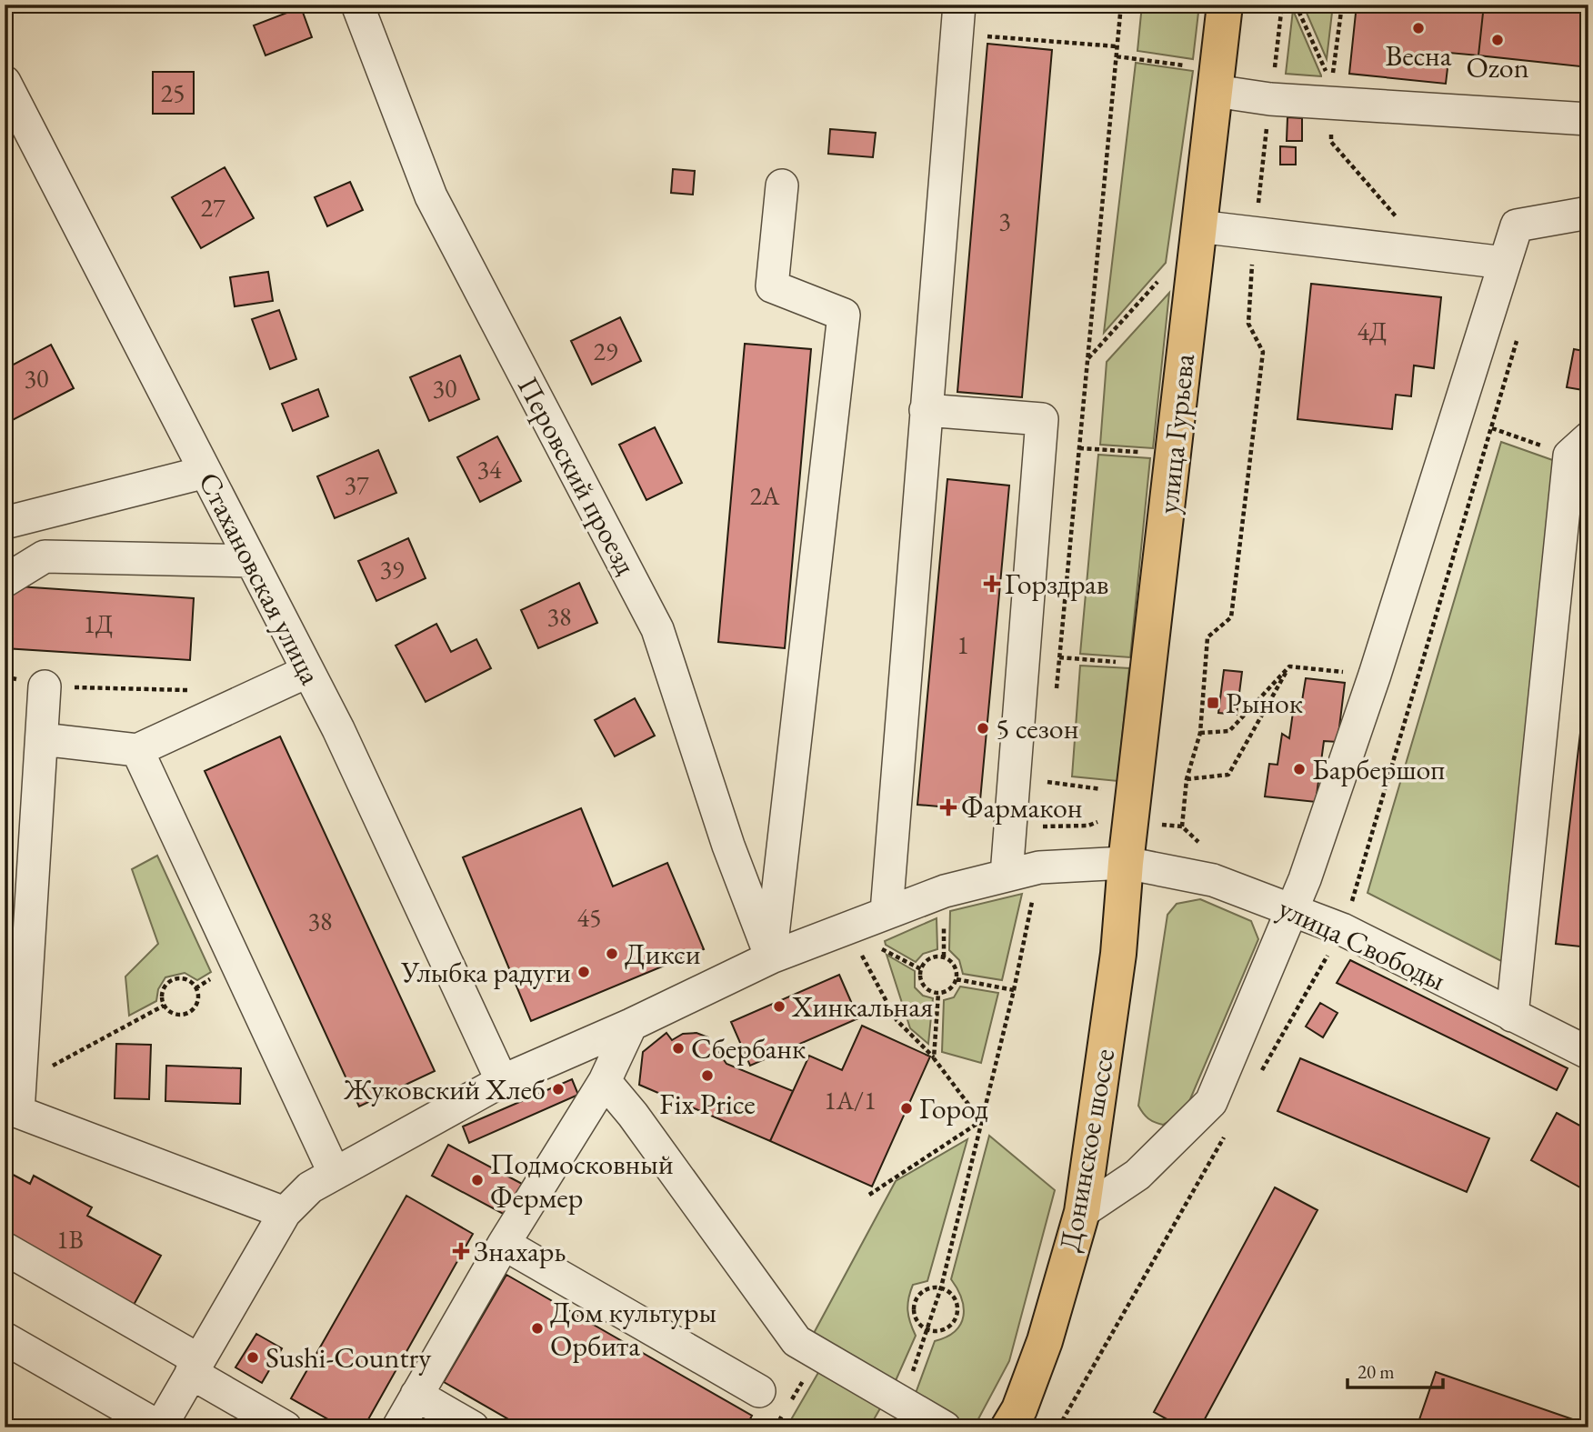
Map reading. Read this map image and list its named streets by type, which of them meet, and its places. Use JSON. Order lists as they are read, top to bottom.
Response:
{
  "streets": {
    "main road": ["улица Гурьева", "Донинское шоссе"],
    "street": ["Перовский проезд", "Стахановская улица", "улица Свободы"]
  },
  "crossings": [
    ["улица Гурьева", "улица Свободы"],
    ["улица Гурьева", "Донинское шоссе"],
    ["Перовский проезд", "улица Свободы"],
    ["Стахановская улица", "улица Свободы"],
    ["улица Свободы", "Донинское шоссе"]
  ],
  "places": {
    "other": [
      "Весна",
      "Ozon",
      "5 сезон",
      "Барбершоп",
      "Дикси",
      "Улыбка радуги",
      "Хинкальная",
      "Сбербанк",
      "Fix Price",
      "Жуковский Хлеб",
      "Город",
      "Подмосковный Фермер",
      "Дом культуры Орбита",
      "Sushi-Country"
    ],
    "health": ["Горздрав", "Фармакон", "Знахарь"],
    "transit": ["Рынок"]
  },
  "house_numbers": [
    "25",
    "27",
    "3",
    "4Д",
    "29",
    "30",
    "30",
    "34",
    "37",
    "2А",
    "39",
    "38",
    "1Д",
    "1",
    "45",
    "38",
    "1А/1",
    "1В"
  ],
  "scale_bar": "20 m"
}
